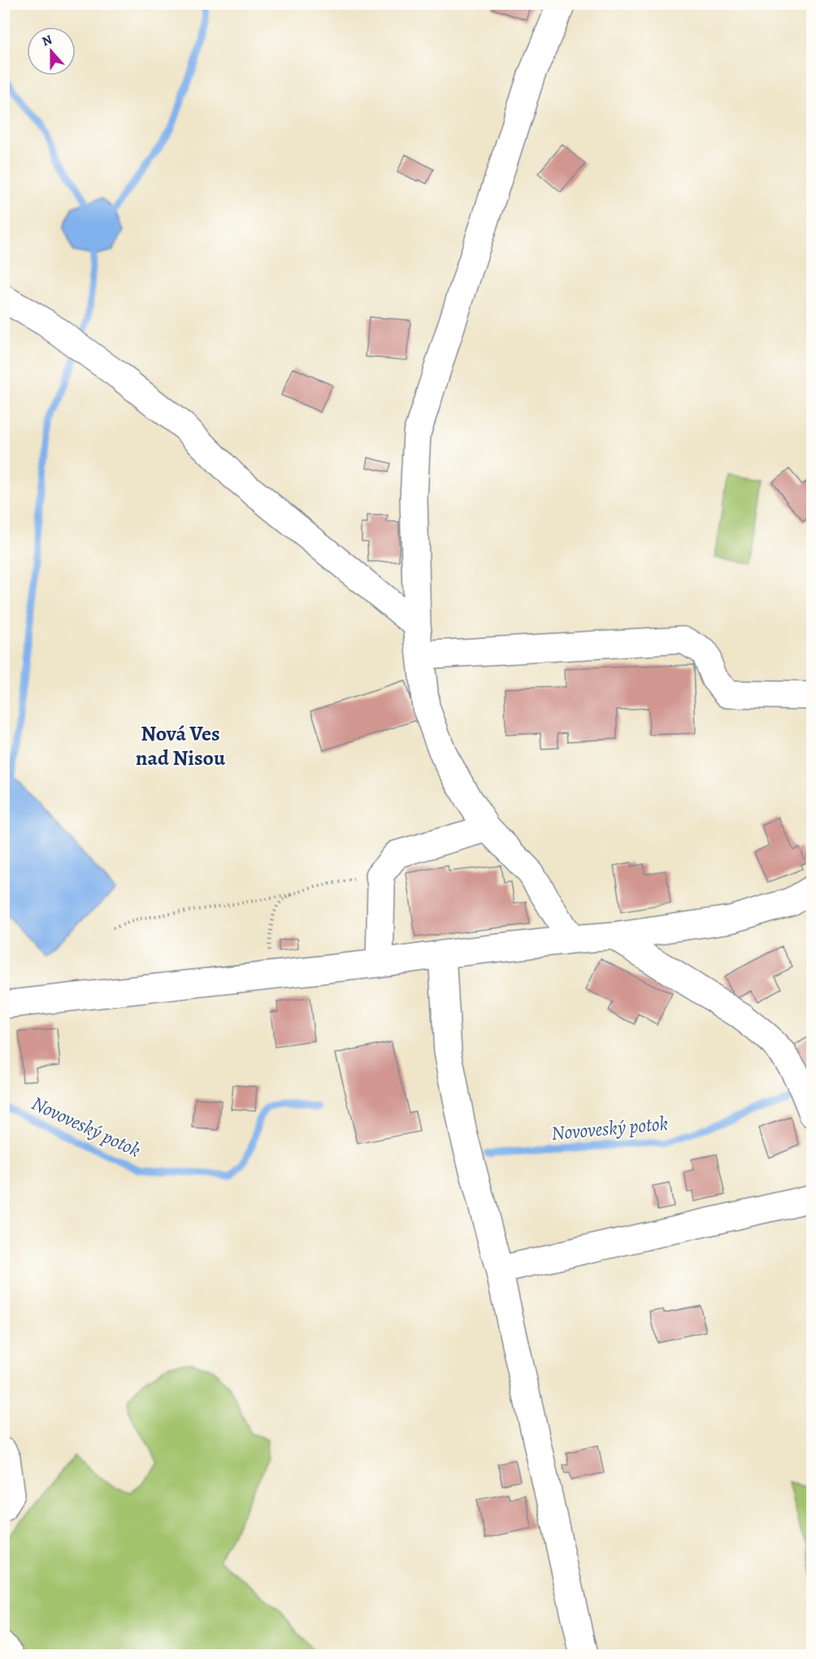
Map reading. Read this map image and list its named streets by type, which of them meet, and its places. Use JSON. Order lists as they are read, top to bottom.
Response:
{
  "districts": ["Nová Ves nad Nisou"],
  "water": ["Novoveský potok"],
  "north": "top"
}
